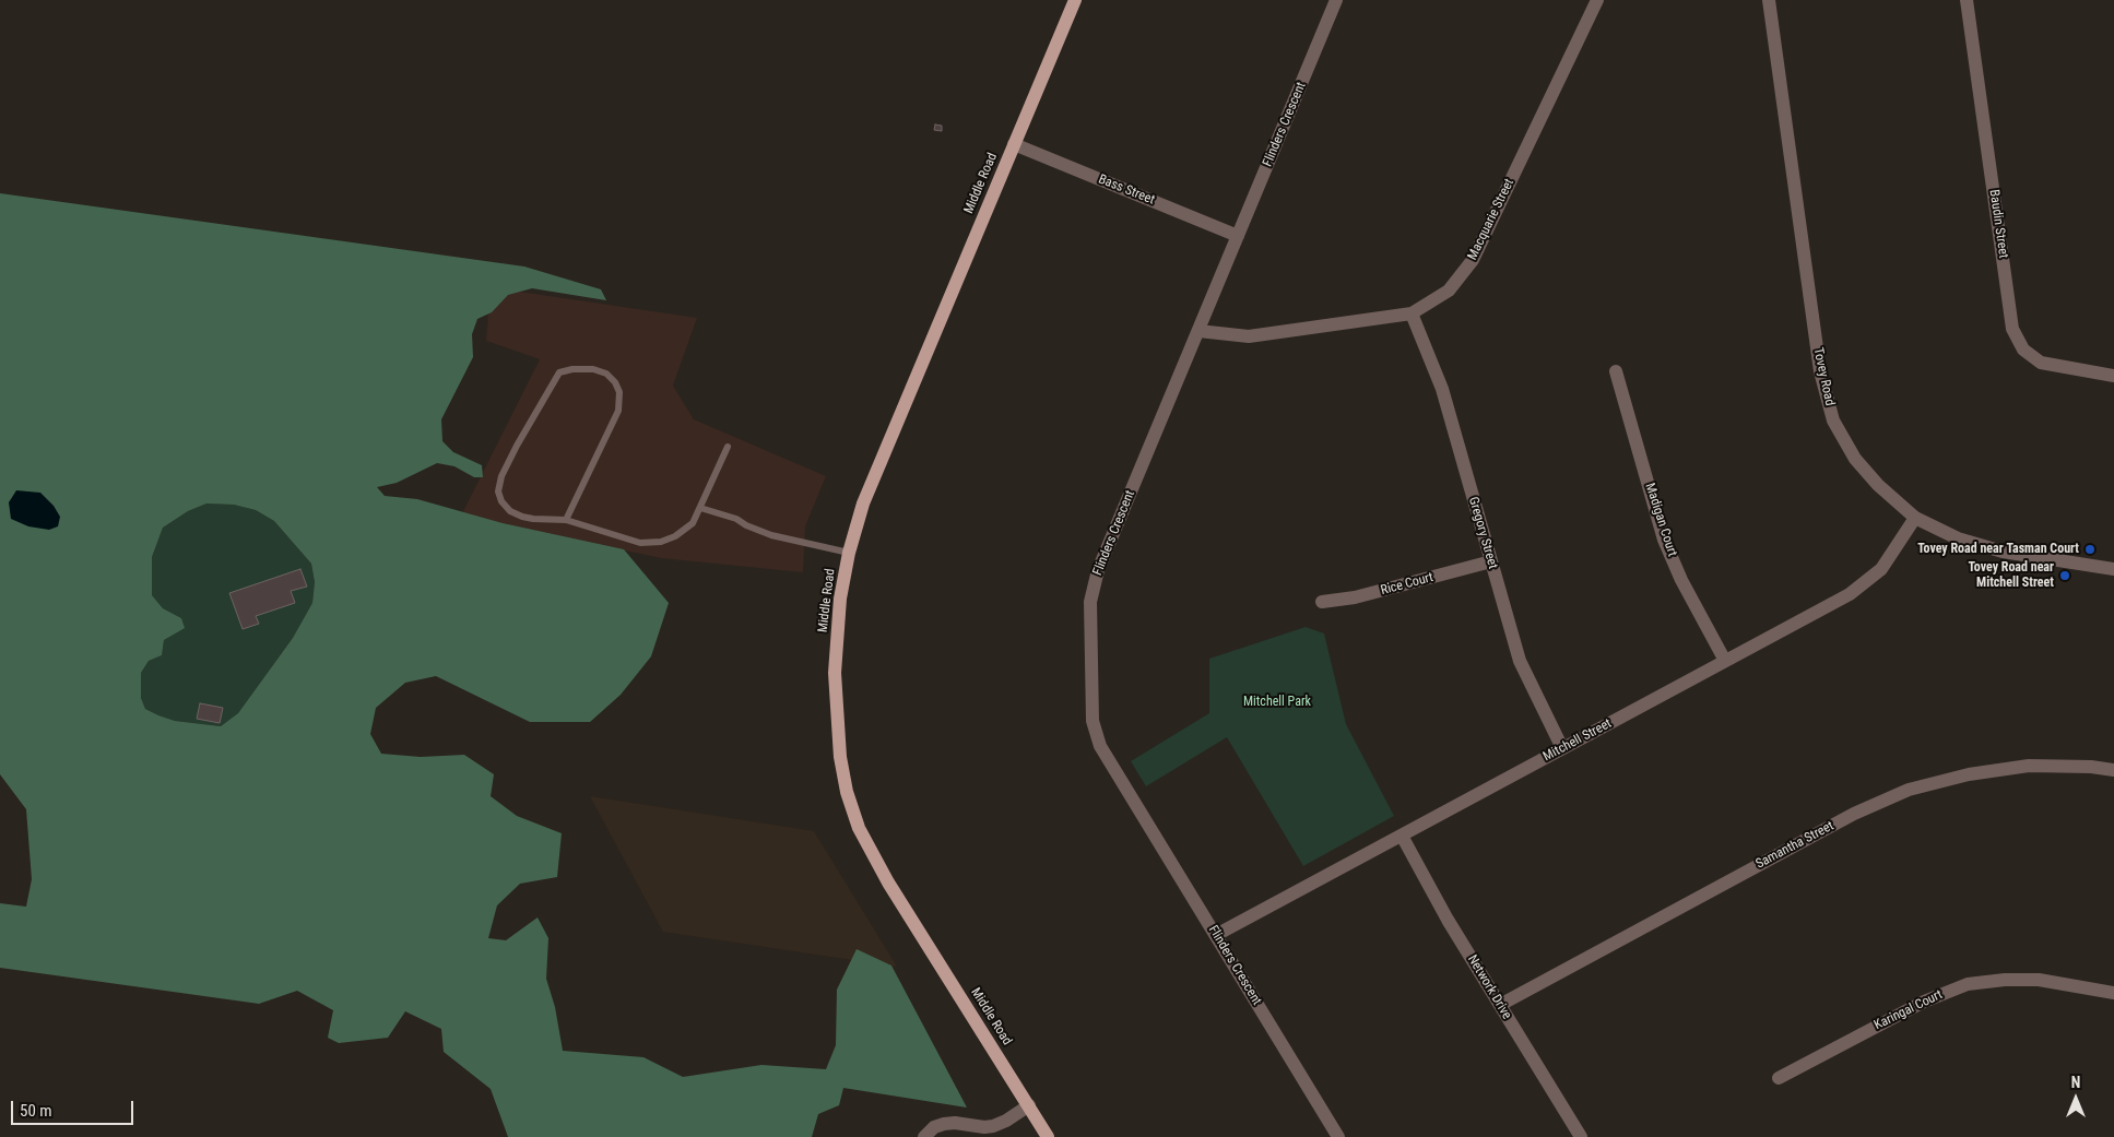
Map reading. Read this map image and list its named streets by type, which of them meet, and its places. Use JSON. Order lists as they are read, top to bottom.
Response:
{
  "streets": {
    "main road": ["Middle Road"],
    "street": [
      "Flinders Crescent",
      "Bass Street",
      "Macquarie Street",
      "Baudin Street",
      "Tovey Road",
      "Madigan Court",
      "Gregory Street",
      "Rice Court",
      "Mitchell Street",
      "Samantha Street",
      "Network Drive",
      "Karingal Court"
    ]
  },
  "crossings": [
    ["Flinders Crescent", "Bass Street"],
    ["Flinders Crescent", "Macquarie Street"],
    ["Flinders Crescent", "Mitchell Street"],
    ["Middle Road", "Bass Street"],
    ["Macquarie Street", "Gregory Street"],
    ["Tovey Road", "Mitchell Street"],
    ["Madigan Court", "Mitchell Street"],
    ["Gregory Street", "Rice Court"],
    ["Gregory Street", "Mitchell Street"],
    ["Mitchell Street", "Network Drive"],
    ["Samantha Street", "Network Drive"]
  ],
  "parks": ["Mitchell Park"],
  "places": ["Tovey Road near Tasman Court", "Tovey Road near Mitchell Street"],
  "scale_bar": "50 m",
  "north": "top"
}
